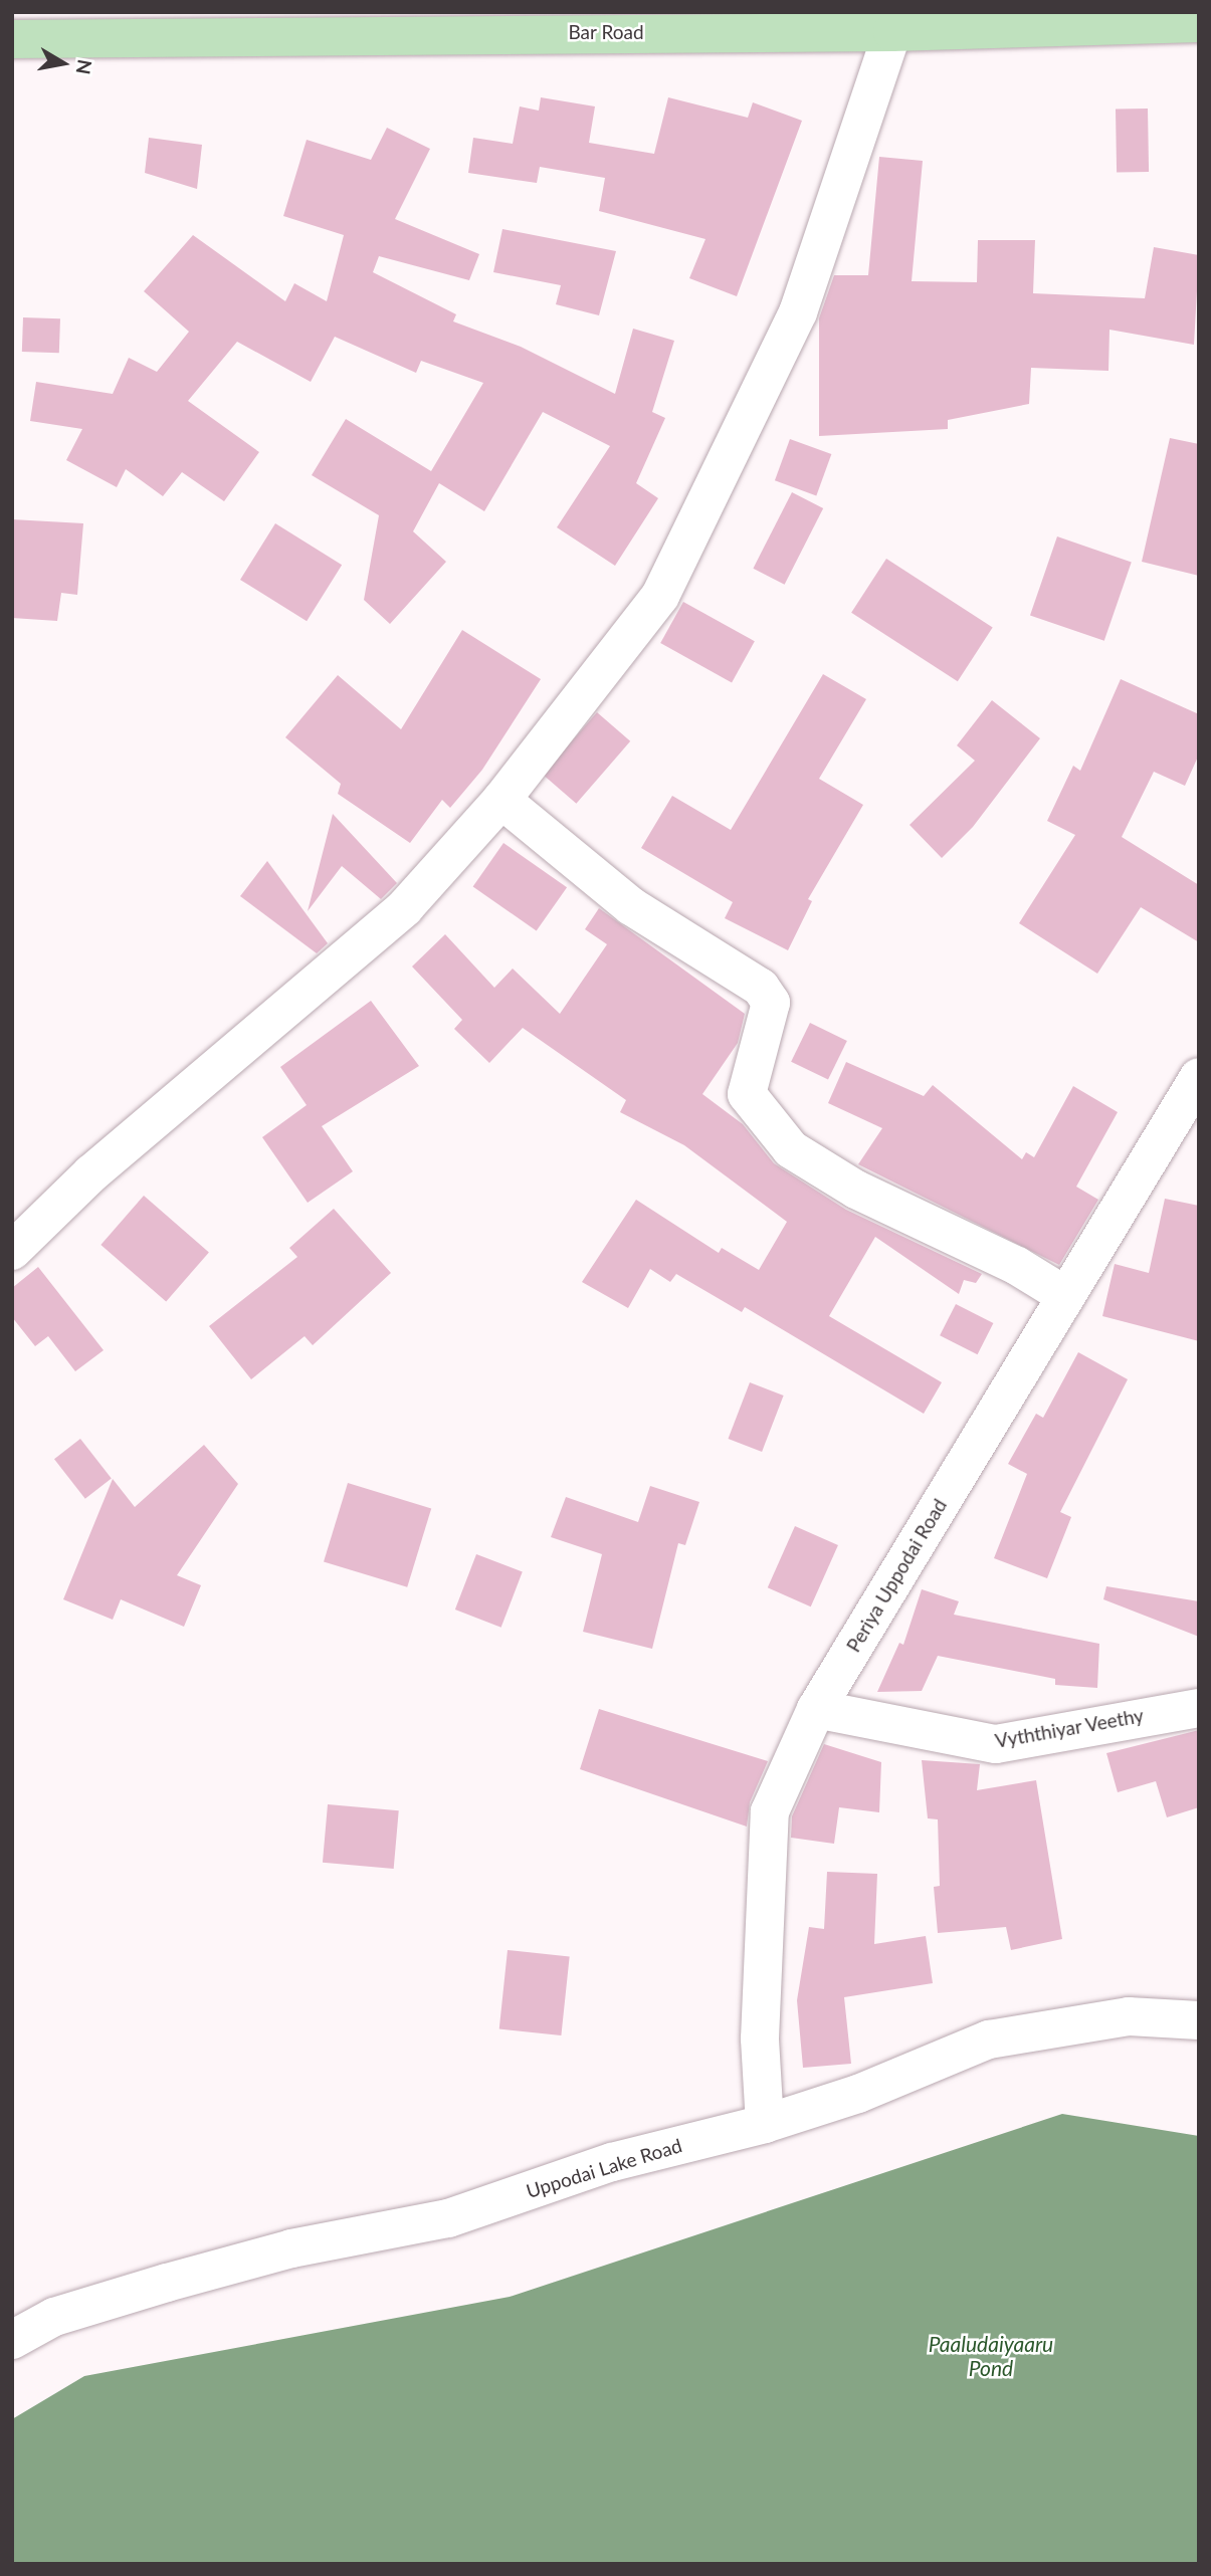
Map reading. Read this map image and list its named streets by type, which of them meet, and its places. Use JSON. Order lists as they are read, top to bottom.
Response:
{
  "streets": {
    "main road": ["Bar Road"],
    "street": ["Periya Uppodai Road", "Vyththiyar Veethy", "Uppodai Lake Road"]
  },
  "crossings": [
    ["Periya Uppodai Road", "Vyththiyar Veethy"],
    ["Periya Uppodai Road", "Uppodai Lake Road"]
  ],
  "water": ["Paaludaiyaaru Pond"],
  "north": "right"
}
